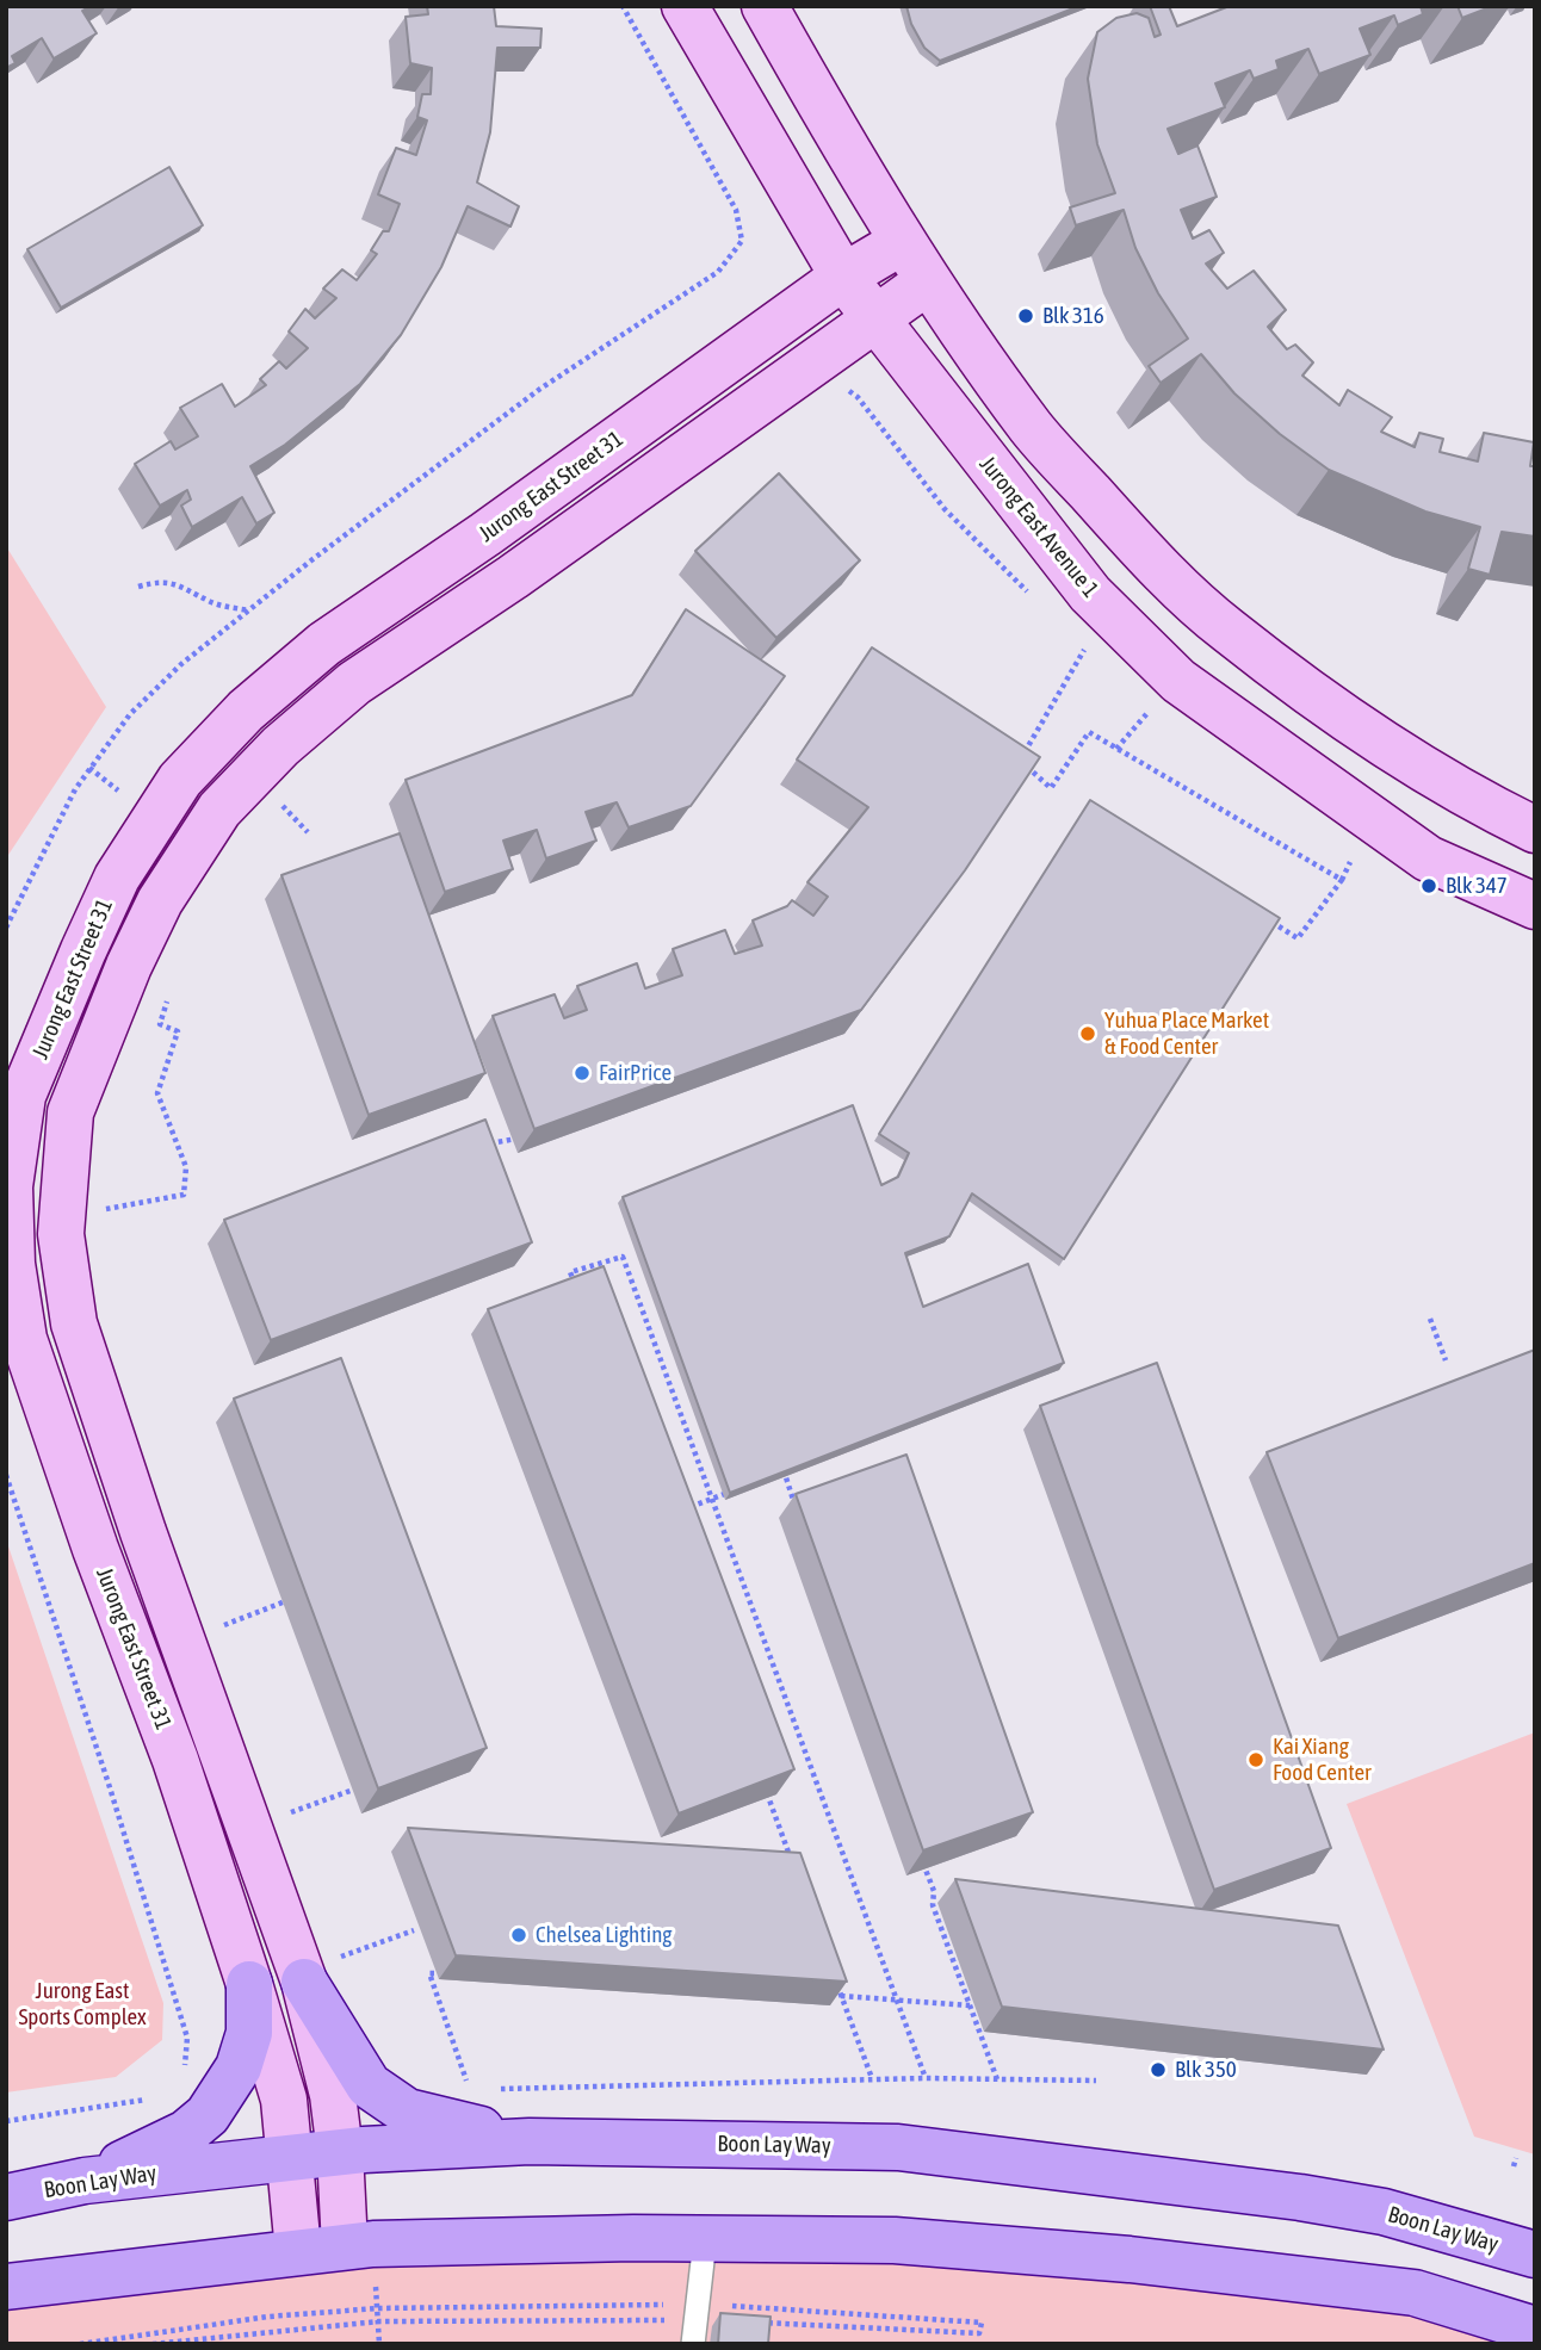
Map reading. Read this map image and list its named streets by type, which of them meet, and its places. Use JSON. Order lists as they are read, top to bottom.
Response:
{
  "streets": {
    "main road": ["Boon Lay Way"],
    "street": ["Jurong East Street 31", "Jurong East Avenue 1"]
  },
  "crossings": [
    ["Jurong East Street 31", "Jurong East Avenue 1"],
    ["Jurong East Street 31", "Boon Lay Way"]
  ],
  "parks": ["Jurong East Sports Complex"],
  "places": [
    "Blk 316",
    "Blk 347",
    "Yuhua Place Market & Food Center",
    "FairPrice",
    "Kai Xiang Food Center",
    "Chelsea Lighting",
    "Blk 350"
  ]
}
